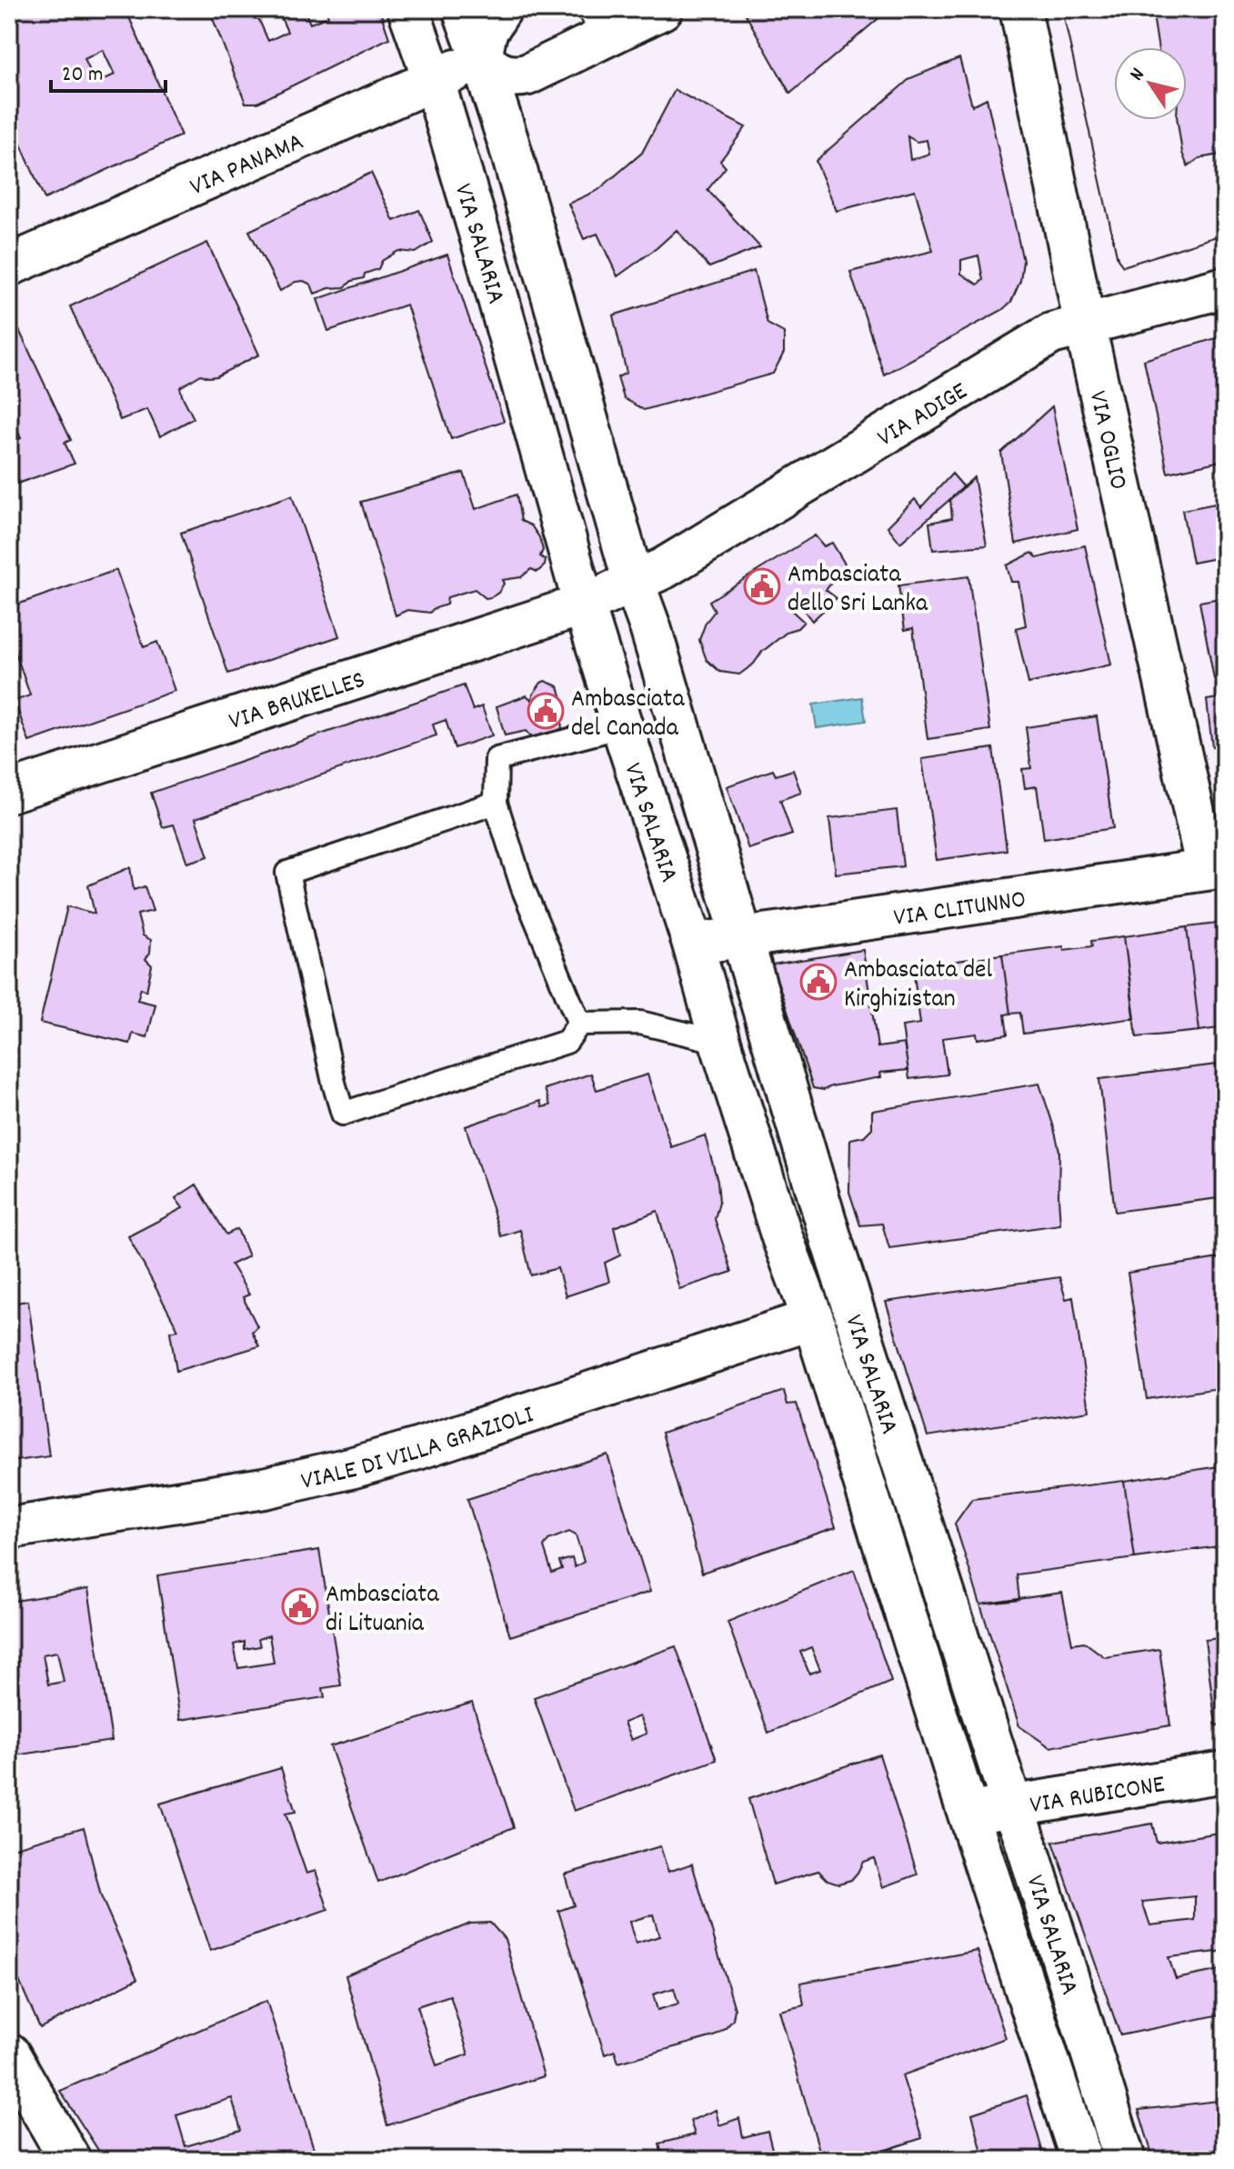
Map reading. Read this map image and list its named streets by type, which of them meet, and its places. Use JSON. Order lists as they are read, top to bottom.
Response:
{
  "streets": {
    "street": [
      "VIA PANAMA",
      "VIA SALARIA",
      "VIA ADIGE",
      "VIA OGLIO",
      "VIA BRUXELLES",
      "VIA CLITUNNO",
      "VIALE DI VILLA GRAZIOLI",
      "VIA RUBICONE"
    ]
  },
  "crossings": [
    ["VIA PANAMA", "VIA SALARIA"],
    ["VIA SALARIA", "VIA ADIGE"],
    ["VIA SALARIA", "VIA BRUXELLES"],
    ["VIA SALARIA", "VIA CLITUNNO"],
    ["VIA SALARIA", "VIALE DI VILLA GRAZIOLI"],
    ["VIA SALARIA", "VIA RUBICONE"],
    ["VIA ADIGE", "VIA OGLIO"],
    ["VIA OGLIO", "VIA CLITUNNO"]
  ],
  "places": {
    "public building": [
      "Ambasciata dello Sri Lanka",
      "Ambasciata del Canada",
      "Ambasciata del Kirghizistan",
      "Ambasciata di Lituania"
    ]
  },
  "scale_bar": "20 m",
  "north": "top left"
}
